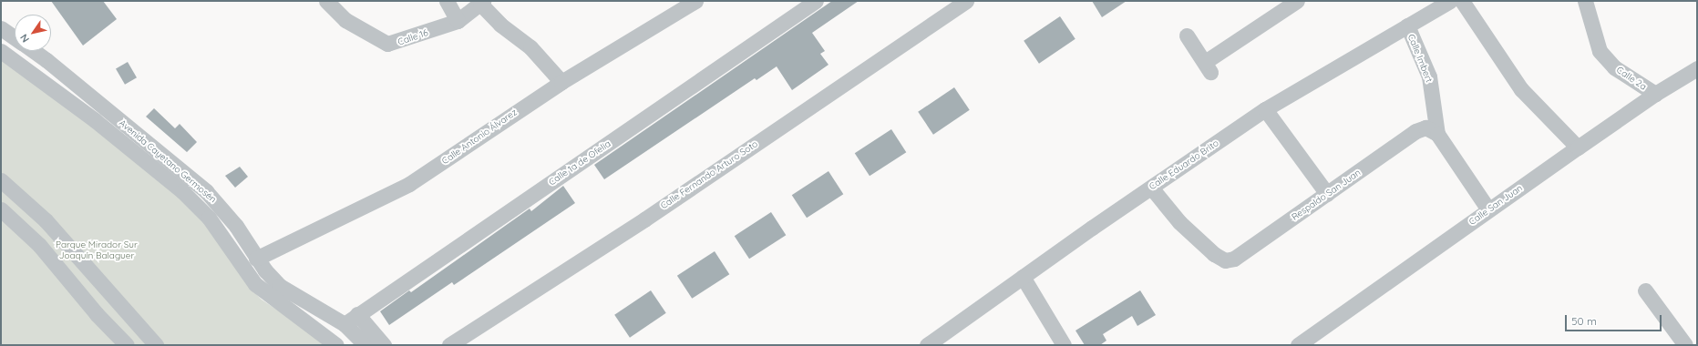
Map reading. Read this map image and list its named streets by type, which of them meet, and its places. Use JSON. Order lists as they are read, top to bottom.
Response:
{
  "streets": {
    "street": [
      "Calle 16",
      "Calle Imbert",
      "Calle 2a",
      "Calle Antonio Álvarez",
      "Avenida Cayetano Germosén",
      "Calle 1a de Ofelia",
      "Calle Eduardo Brito",
      "Calle Fernando Arturo Soto",
      "Respaldo San Juan",
      "Calle San Juan"
    ]
  },
  "crossings": [
    ["Calle Imbert", "Calle Eduardo Brito"],
    ["Calle Imbert", "Respaldo San Juan"],
    ["Calle 2a", "Calle San Juan"],
    ["Calle Antonio Álvarez", "Avenida Cayetano Germosén"],
    ["Avenida Cayetano Germosén", "Calle 1a de Ofelia"],
    ["Calle Eduardo Brito", "Respaldo San Juan"]
  ],
  "parks": ["Parque Mirador Sur Joaquín Balaguer"],
  "scale_bar": "50 m",
  "north": "bottom left"
}
